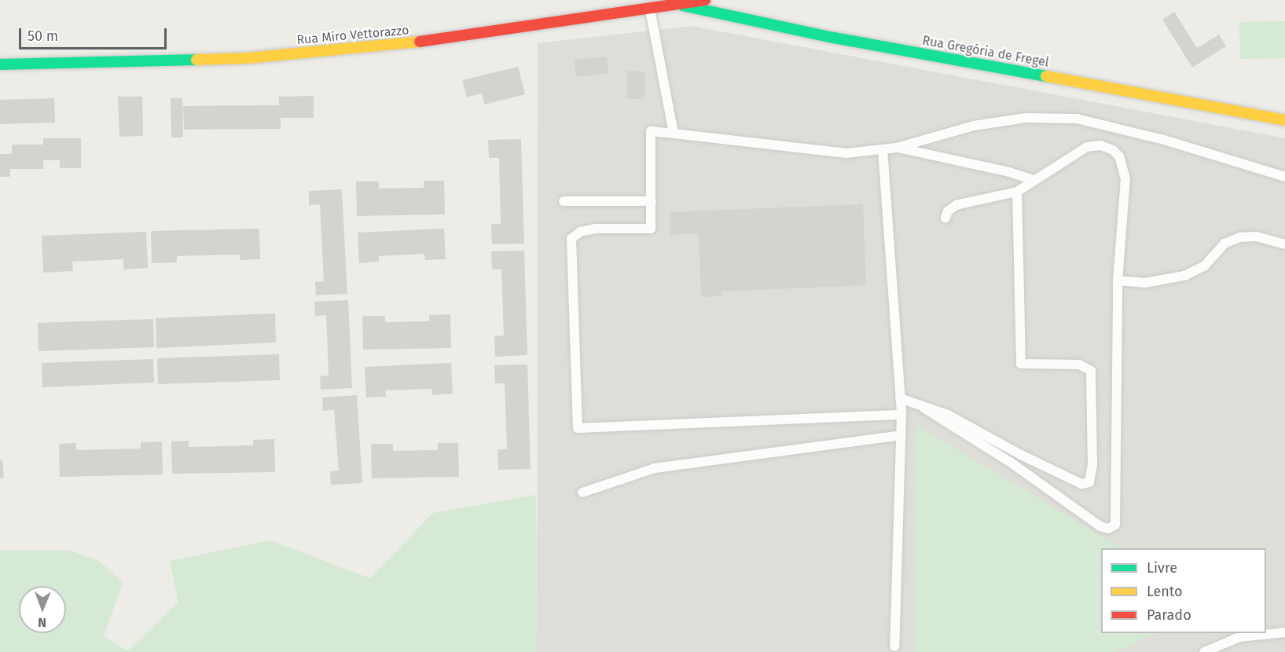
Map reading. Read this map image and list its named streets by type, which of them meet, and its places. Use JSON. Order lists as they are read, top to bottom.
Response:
{
  "streets": {
    "street": ["Rua Miro Vettorazzo", "Rua Gregória de Fregel"]
  },
  "crossings": [
    ["Rua Miro Vettorazzo", "Rua Gregória de Fregel"]
  ],
  "legend": ["Livre", "Lento", "Parado"],
  "scale_bar": "50 m",
  "north": "bottom"
}
